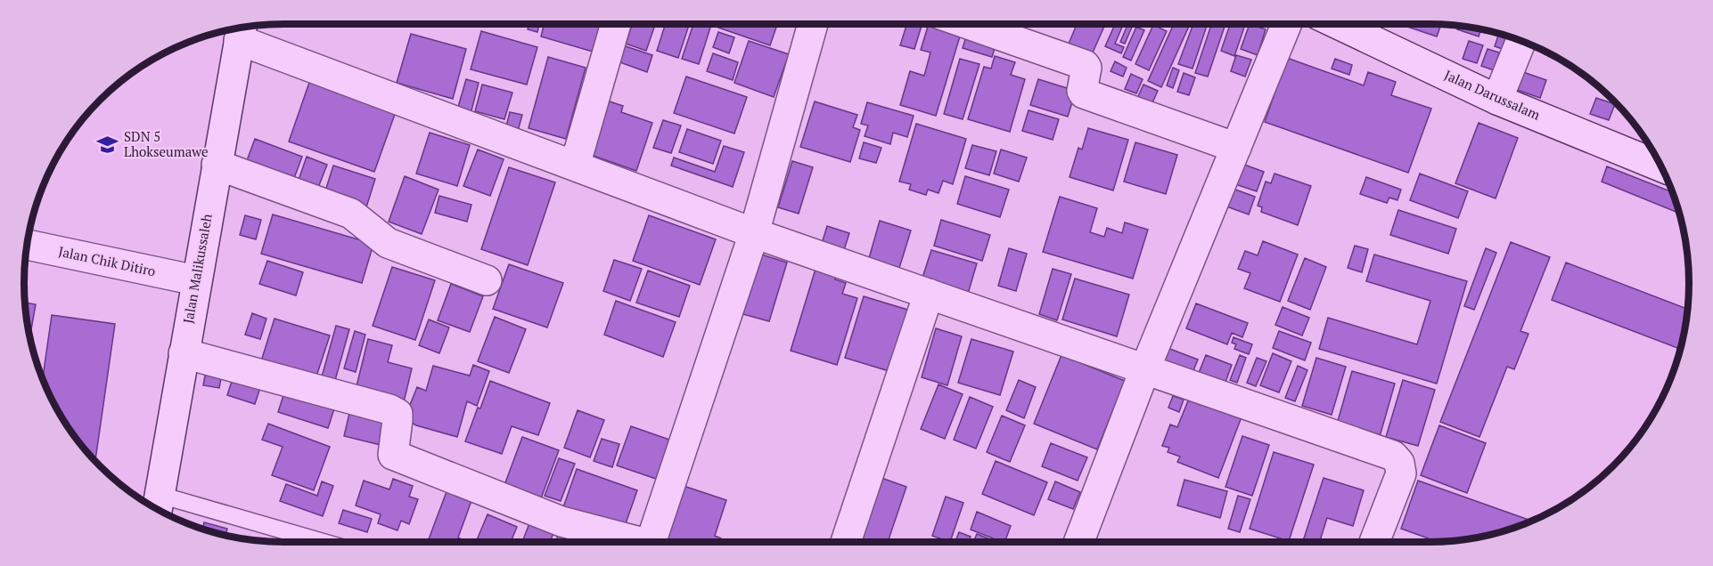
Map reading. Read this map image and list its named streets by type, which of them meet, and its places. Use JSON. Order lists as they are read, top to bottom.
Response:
{
  "streets": {
    "street": ["Jalan Darussalam", "Jalan Chik Ditiro", "Jalan Malikussaleh"]
  },
  "crossings": [
    ["Jalan Chik Ditiro", "Jalan Malikussaleh"]
  ],
  "places": {
    "school or university": ["SDN 5 Lhokseumawe"]
  }
}
